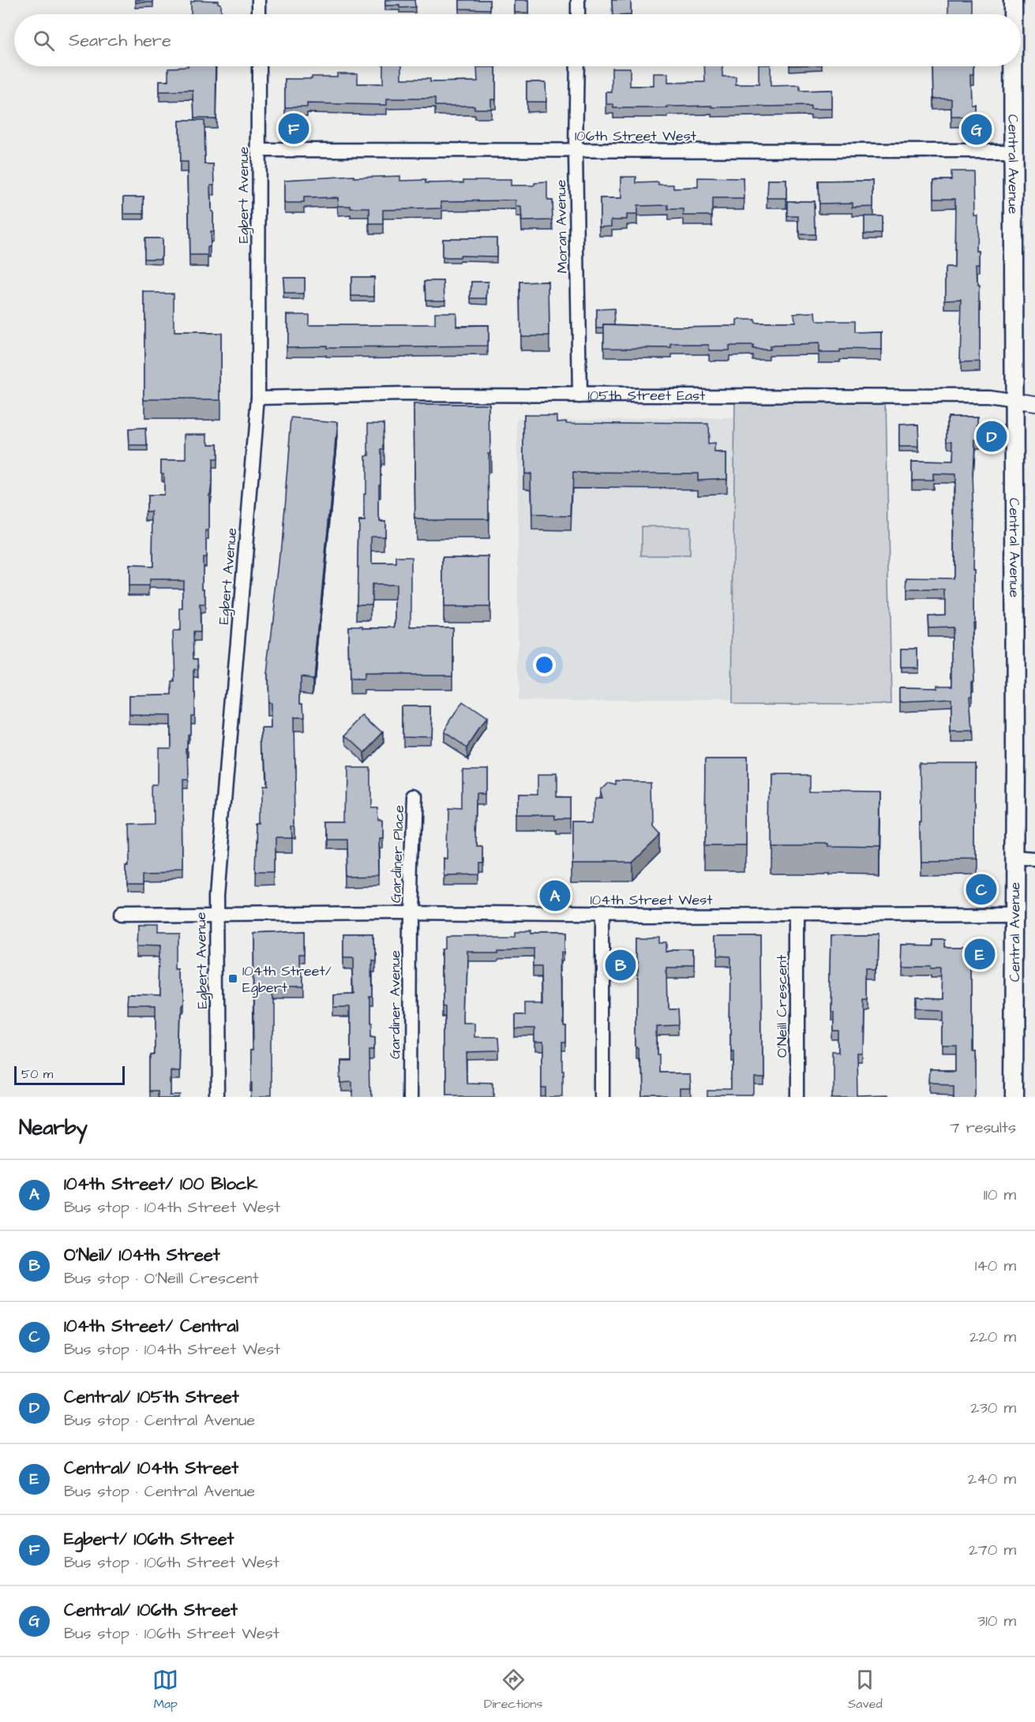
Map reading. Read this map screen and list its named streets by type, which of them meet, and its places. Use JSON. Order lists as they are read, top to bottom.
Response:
{
  "streets": {
    "main road": ["Central Avenue"],
    "street": [
      "106th Street West",
      "Egbert Avenue",
      "Moran Avenue",
      "105th Street East",
      "Gardiner Place",
      "104th Street West",
      "Gardiner Avenue",
      "O'Neill Crescent"
    ]
  },
  "crossings": [
    ["106th Street West", "Central Avenue"],
    ["106th Street West", "Egbert Avenue"],
    ["106th Street West", "Moran Avenue"],
    ["Central Avenue", "105th Street East"],
    ["Central Avenue", "104th Street West"],
    ["Egbert Avenue", "105th Street East"],
    ["Egbert Avenue", "104th Street West"],
    ["Moran Avenue", "105th Street East"],
    ["Gardiner Place", "104th Street West"],
    ["Gardiner Place", "Gardiner Avenue"],
    ["104th Street West", "Gardiner Avenue"],
    ["104th Street West", "O'Neill Crescent"]
  ],
  "places": {
    "transit": ["104th Street/ Egbert"]
  },
  "scale_bar": "50 m",
  "page": {
    "search": "Search here",
    "pins": [
      "F",
      "G",
      "D",
      "C",
      "A",
      "E",
      "B"
    ],
    "scale": "50 m",
    "heading": ["Nearby", "7 results"],
    "list": [
      {
        "mark": "A",
        "name": "104th Street/ 100 Block",
        "note": "Bus stop · 104th Street West",
        "value": "110 m"
      },
      {
        "mark": "B",
        "name": "O'Neil/ 104th Street",
        "note": "Bus stop · O'Neill Crescent",
        "value": "140 m"
      },
      {
        "mark": "C",
        "name": "104th Street/ Central",
        "note": "Bus stop · 104th Street West",
        "value": "220 m"
      },
      {
        "mark": "D",
        "name": "Central/ 105th Street",
        "note": "Bus stop · Central Avenue",
        "value": "230 m"
      },
      {
        "mark": "E",
        "name": "Central/ 104th Street",
        "note": "Bus stop · Central Avenue",
        "value": "240 m"
      },
      {
        "mark": "F",
        "name": "Egbert/ 106th Street",
        "note": "Bus stop · 106th Street West",
        "value": "270 m"
      },
      {
        "mark": "G",
        "name": "Central/ 106th Street",
        "note": "Bus stop · 106th Street West",
        "value": "310 m"
      }
    ],
    "nav": ["Map", "Directions", "Saved"]
  }
}
